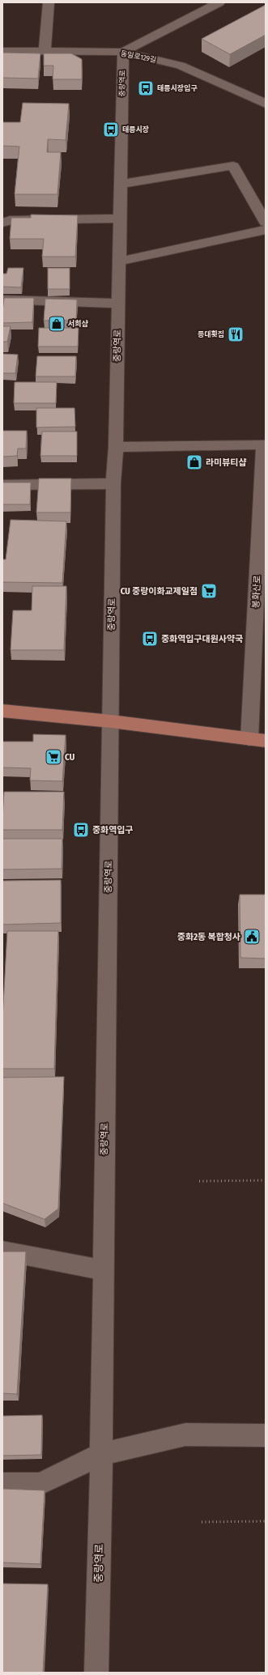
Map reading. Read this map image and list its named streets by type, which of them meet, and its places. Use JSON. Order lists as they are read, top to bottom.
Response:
{
  "streets": {
    "main road": ["봉화산로"],
    "street": ["동일로129길", "중랑역로"]
  },
  "crossings": [
    ["동일로129길", "중랑역로"],
    ["중랑역로", "봉화산로"]
  ],
  "places": {
    "bus stop": [
      "태릉시장입구",
      "태릉시장",
      "중화역입구대원사약국",
      "중화역입구"
    ],
    "shop": ["서희샵", "라미뷰티샵"],
    "restaurant": ["등대횟집"],
    "supermarket": ["CU 중랑이화교제일점", "CU"],
    "public building": ["중화2동 복합청사"]
  }
}
